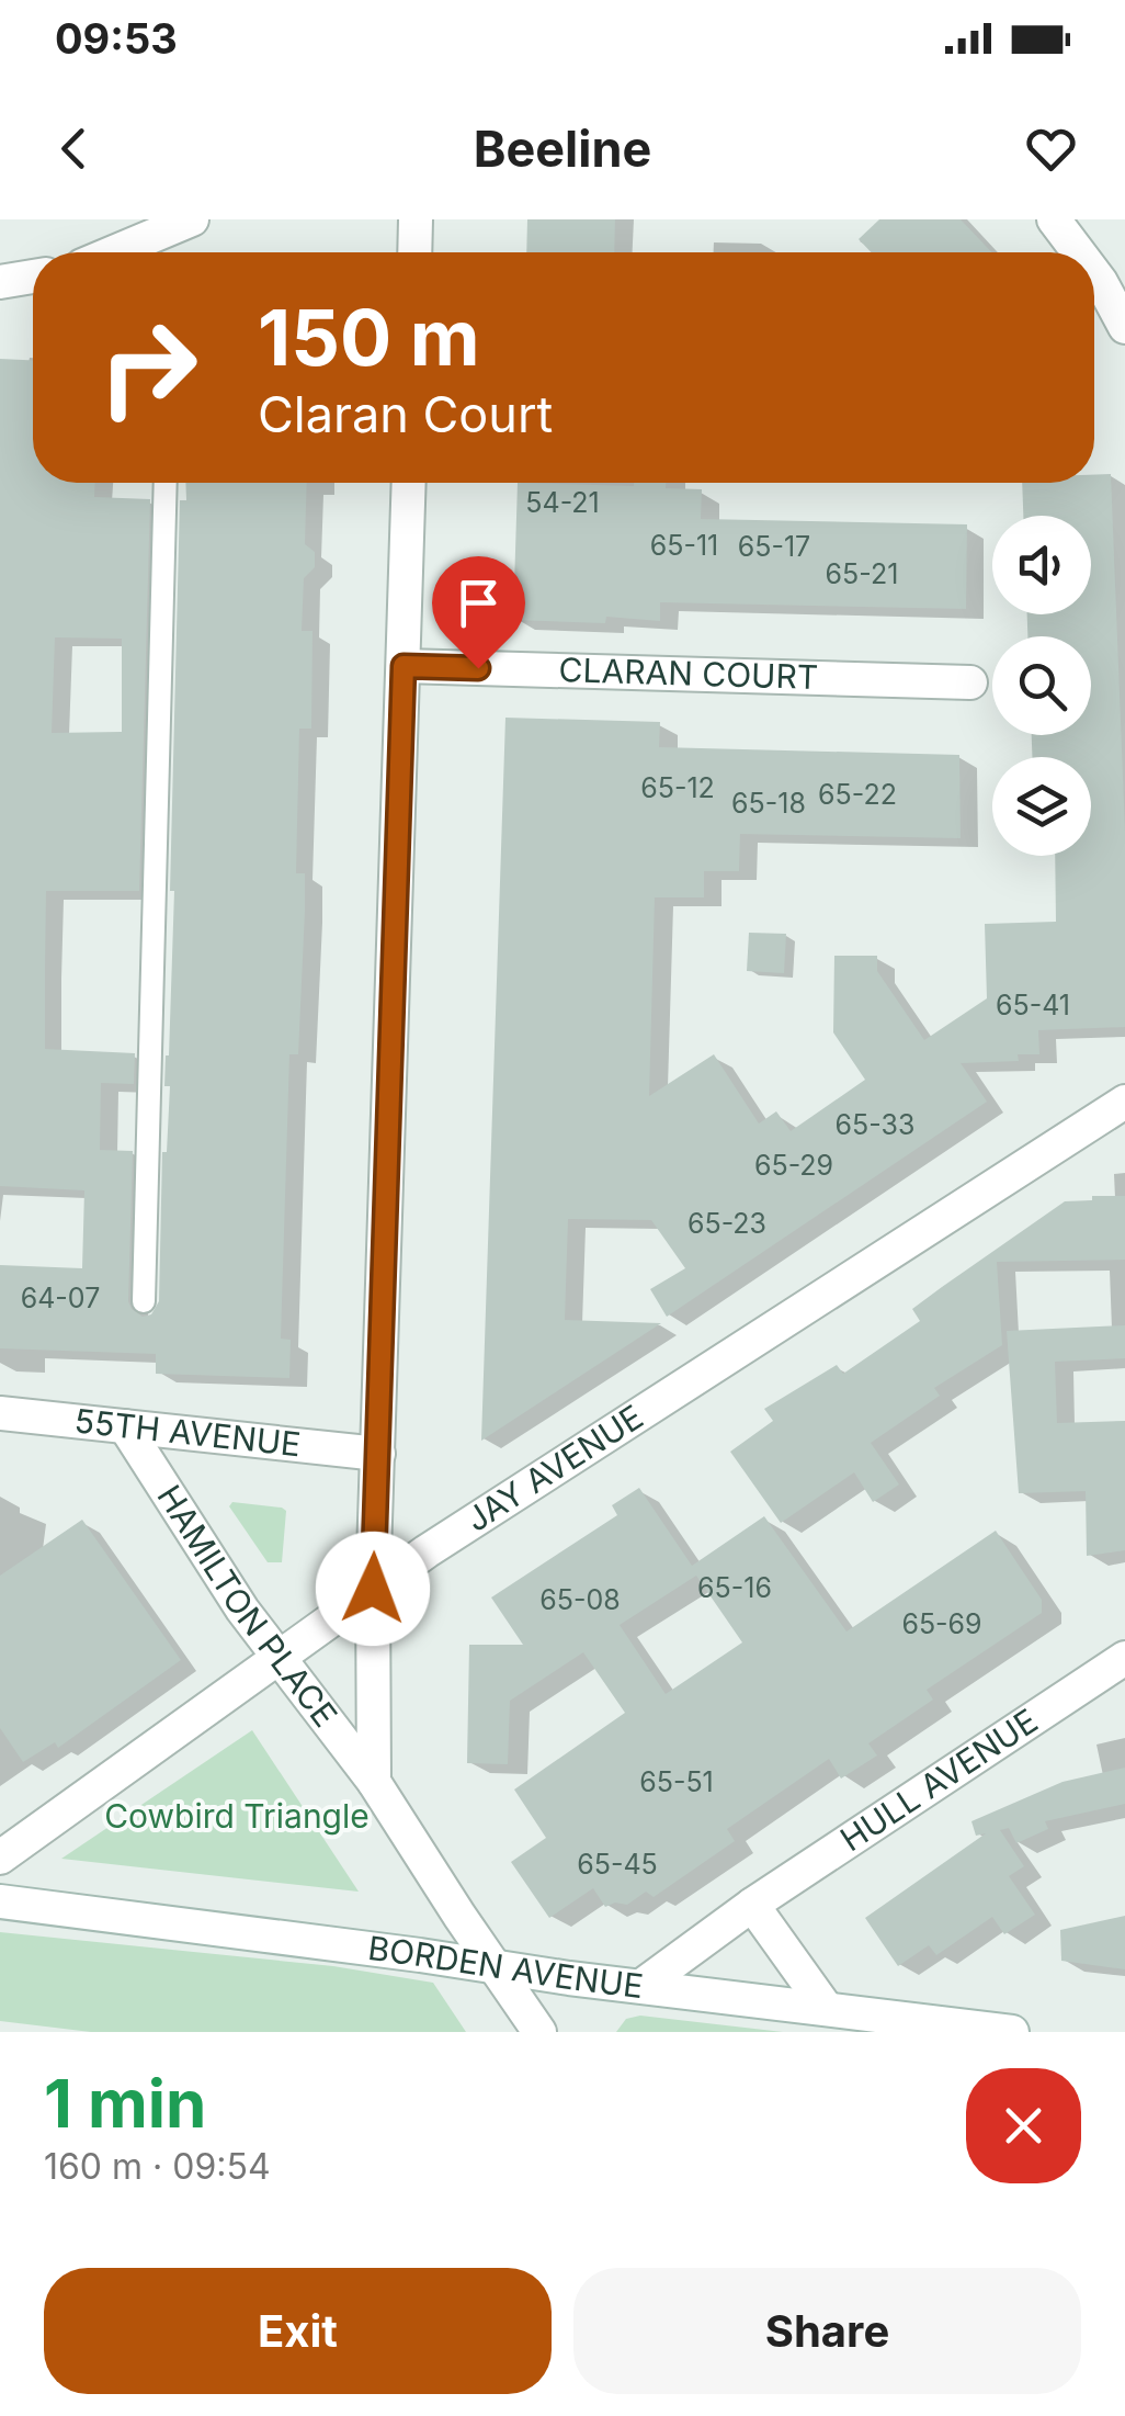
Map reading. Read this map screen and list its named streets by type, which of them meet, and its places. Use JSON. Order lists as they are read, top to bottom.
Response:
{
  "streets": {
    "street": [
      "CLARAN COURT",
      "55TH AVENUE",
      "JAY AVENUE",
      "HAMILTON PLACE",
      "HULL AVENUE",
      "BORDEN AVENUE"
    ]
  },
  "crossings": [
    ["CLARAN COURT", "HAMILTON PLACE"],
    ["55TH AVENUE", "HAMILTON PLACE"],
    ["JAY AVENUE", "HAMILTON PLACE"],
    ["HAMILTON PLACE", "BORDEN AVENUE"],
    ["HULL AVENUE", "BORDEN AVENUE"]
  ],
  "parks": ["Cowbird Triangle"],
  "house_numbers": [
    "54-21",
    "65-11",
    "65-17",
    "65-21",
    "65-12",
    "65-22",
    "65-18",
    "65-41",
    "65-33",
    "65-29",
    "65-23",
    "64-07",
    "65-16",
    "65-08",
    "65-69",
    "65-51",
    "65-45"
  ],
  "page": {
    "status": "09:53",
    "header": "Beeline",
    "turn": ["150 m", "Claran Court"],
    "heading": ["1 min", "160 m · 09:54"],
    "buttons": ["Exit", "Share"]
  }
}
